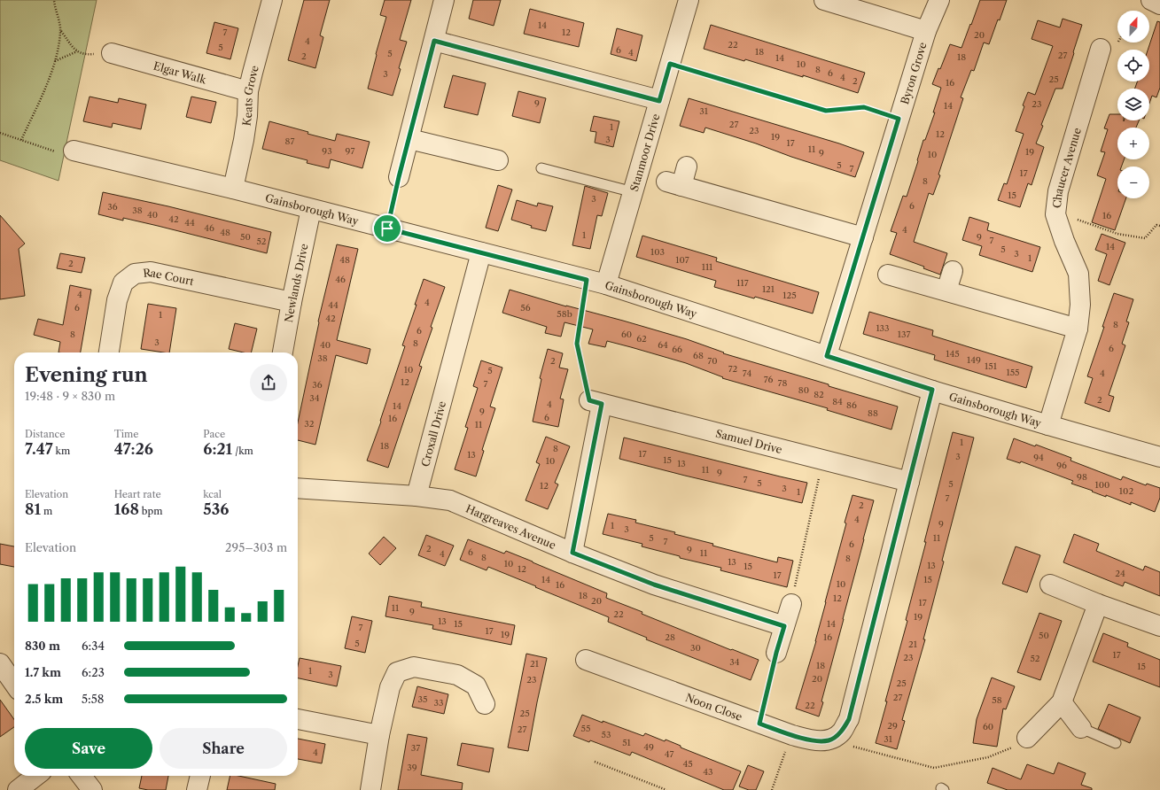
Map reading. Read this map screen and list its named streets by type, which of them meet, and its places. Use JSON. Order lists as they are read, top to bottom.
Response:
{
  "streets": {
    "street": [
      "Elgar Walk",
      "Byron Grove",
      "Keats Grove",
      "Stanmoor Drive",
      "Chaucer Avenue",
      "Gainsborough Way",
      "Rae Court",
      "Newlands Drive",
      "Croxall Drive",
      "Samuel Drive",
      "Hargreaves Avenue",
      "Noon Close"
    ]
  },
  "crossings": [
    ["Elgar Walk", "Keats Grove"],
    ["Byron Grove", "Gainsborough Way"],
    ["Keats Grove", "Gainsborough Way"],
    ["Stanmoor Drive", "Gainsborough Way"],
    ["Chaucer Avenue", "Gainsborough Way"],
    ["Gainsborough Way", "Newlands Drive"],
    ["Gainsborough Way", "Croxall Drive"],
    ["Rae Court", "Newlands Drive"],
    ["Croxall Drive", "Hargreaves Avenue"]
  ],
  "house_numbers": [
    "14",
    "7",
    "12",
    "20",
    "4",
    "22",
    "5",
    "6",
    "18",
    "4",
    "5",
    "27",
    "2",
    "18",
    "14",
    "10",
    "8",
    "6",
    "3",
    "4",
    "25",
    "2",
    "16",
    "9",
    "23",
    "14",
    "31",
    "27",
    "1",
    "23",
    "12",
    "19",
    "3",
    "87",
    "17",
    "11",
    "93",
    "97",
    "19",
    "9",
    "10",
    "5",
    "7",
    "17",
    "8",
    "15",
    "3",
    "6",
    "36",
    "38",
    "40",
    "16",
    "42",
    "44",
    "46",
    "4",
    "48",
    "1",
    "50",
    "9",
    "7",
    "52",
    "14",
    "5",
    "103",
    "3",
    "1",
    "48",
    "107",
    "2",
    "111",
    "46",
    "117",
    "121",
    "4",
    "125",
    "4",
    "44",
    "6",
    "56",
    "58b",
    "1",
    "42",
    "8",
    "133",
    "6",
    "8",
    "60",
    "137",
    "62",
    "3",
    "8",
    "40",
    "64",
    "6",
    "66",
    "145",
    "68",
    "38",
    "149",
    "2",
    "70",
    "151",
    "72",
    "10",
    "5",
    "155",
    "74",
    "4",
    "76",
    "12",
    "78",
    "7",
    "36",
    "80",
    "82",
    "34",
    "2",
    "84",
    "4",
    "86",
    "14",
    "9",
    "88",
    "6",
    "16",
    "32",
    "11",
    "1",
    "18",
    "8",
    "17",
    "13",
    "3",
    "94",
    "15",
    "10",
    "13",
    "96",
    "11",
    "9",
    "98",
    "7",
    "5",
    "5",
    "100",
    "12",
    "3",
    "102",
    "1",
    "7",
    "2",
    "4",
    "9",
    "1",
    "3",
    "5",
    "11",
    "7",
    "6",
    "2",
    "9",
    "6",
    "11",
    "4",
    "8",
    "8",
    "13",
    "10",
    "13",
    "15",
    "12",
    "24",
    "17",
    "14",
    "15",
    "10",
    "16",
    "18",
    "12",
    "20",
    "17",
    "11",
    "9",
    "22",
    "19",
    "13",
    "15",
    "14",
    "7",
    "17",
    "19",
    "50",
    "28",
    "16",
    "5",
    "21",
    "30",
    "17",
    "23",
    "52",
    "34",
    "21",
    "18",
    "15",
    "1",
    "3",
    "20",
    "23",
    "25",
    "27",
    "35",
    "58",
    "33",
    "22",
    "25",
    "29",
    "60",
    "55",
    "27",
    "53",
    "31",
    "51",
    "49",
    "37",
    "4",
    "47",
    "45",
    "39",
    "43"
  ],
  "north": "top",
  "page": {
    "map_buttons": ["+", "−"],
    "heading": ["Evening run", "19:48 · 9 × 830 m"],
    "stats": [
      ["Distance", "7.47 km"],
      ["Time", "47:26"],
      ["Pace", "6:21 /km"],
      ["Elevation", "81 m"],
      ["Heart rate", "168 bpm"],
      ["kcal", "536"]
    ],
    "chart": ["Elevation", "295–303 m"],
    "list": [
      {
        "name": "830 m",
        "note": "6:34"
      },
      {
        "name": "1.7 km",
        "note": "6:23"
      },
      {
        "name": "2.5 km",
        "note": "5:58"
      }
    ],
    "buttons": ["Save", "Share"]
  }
}
